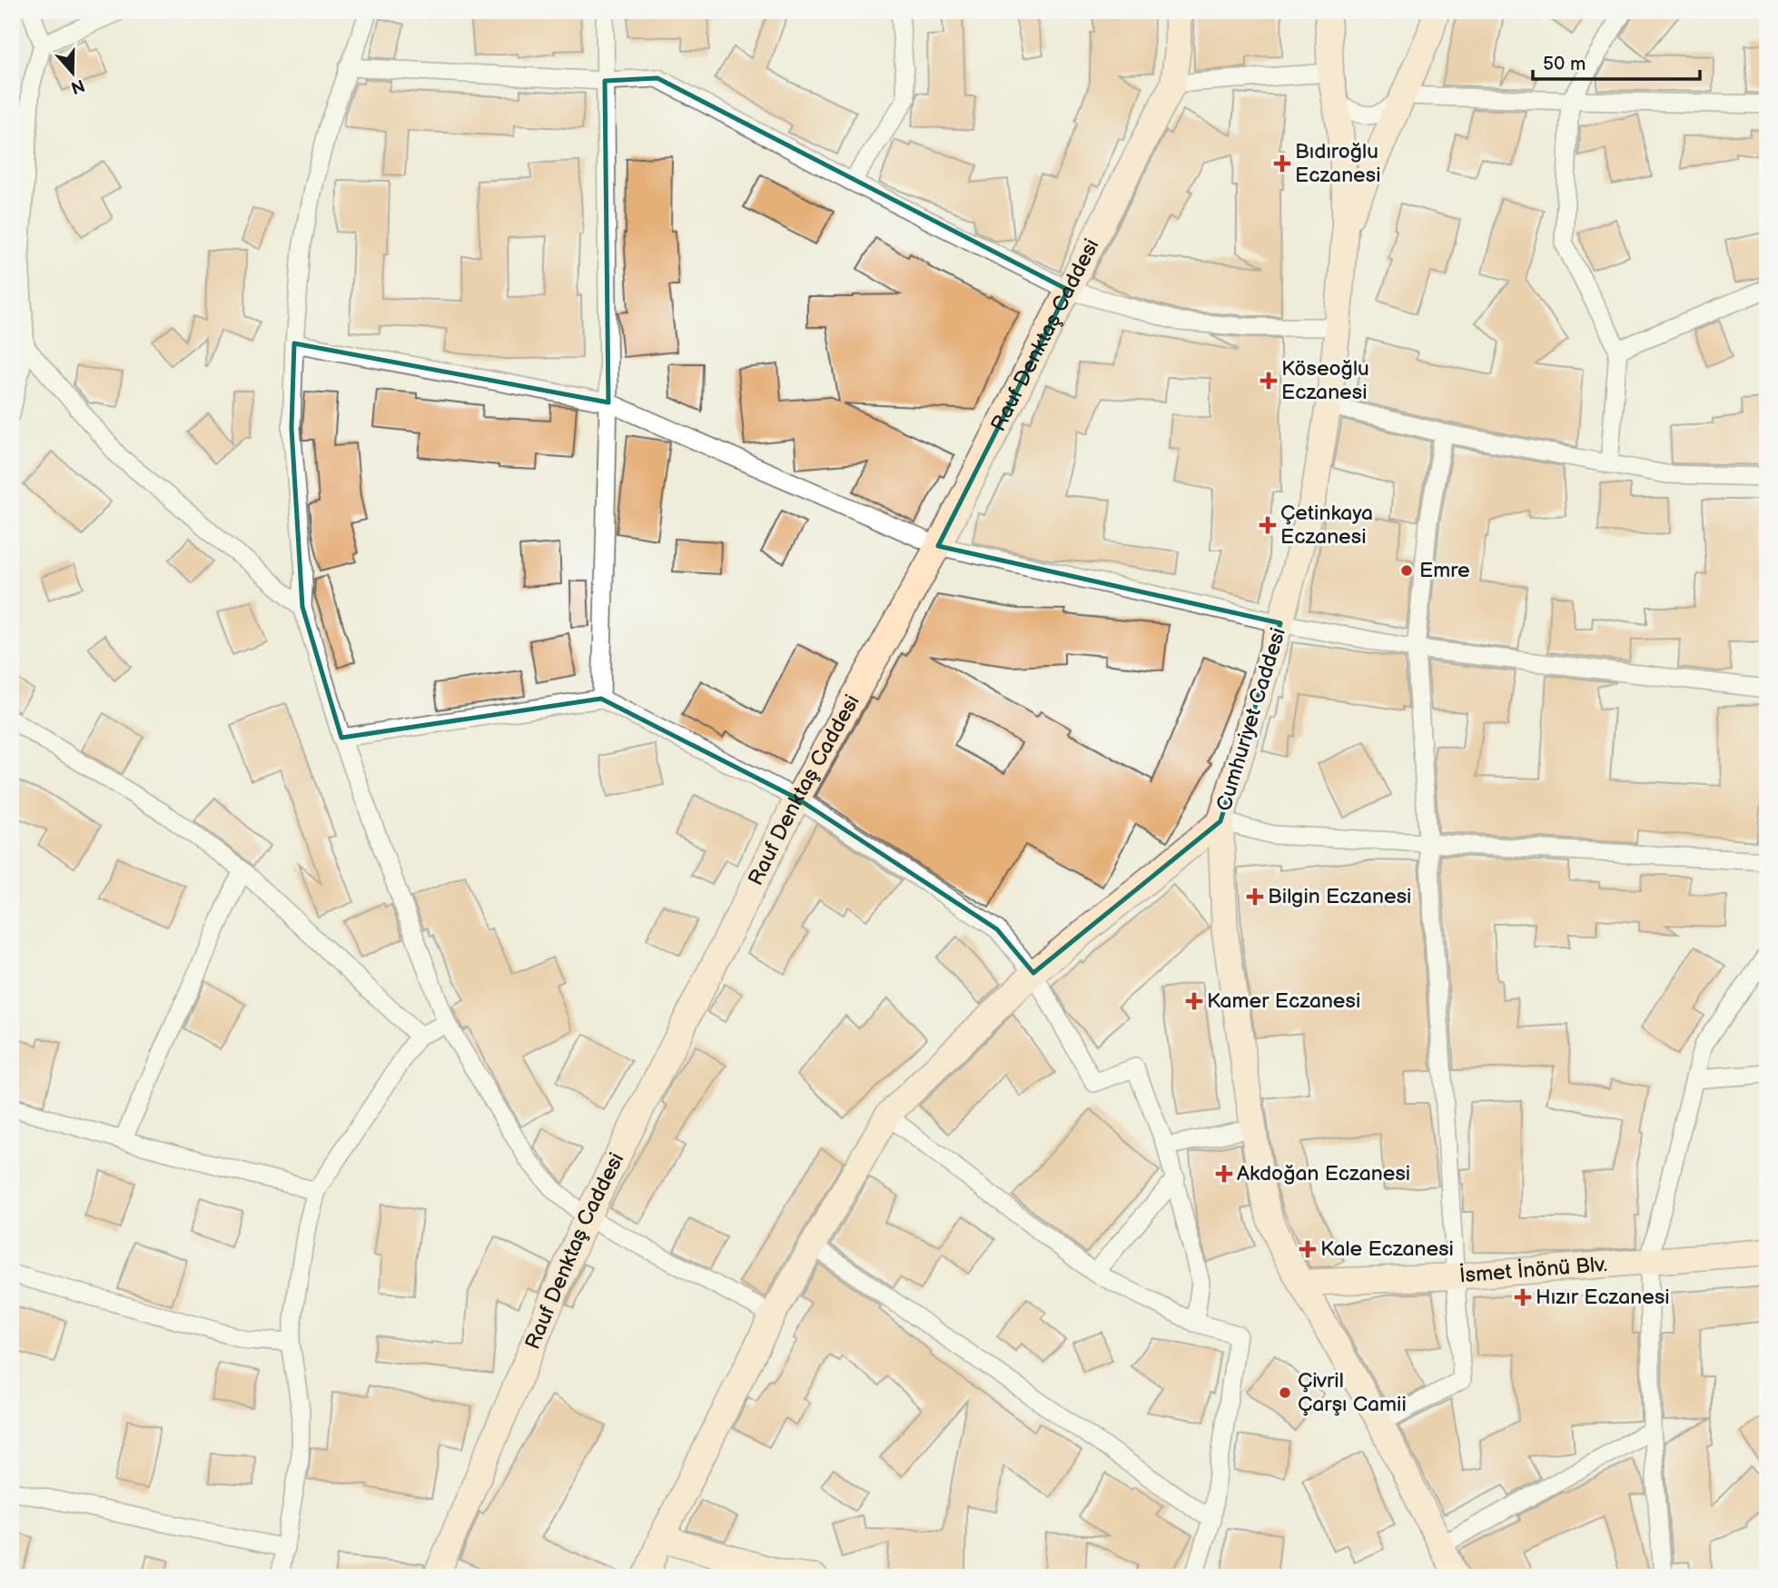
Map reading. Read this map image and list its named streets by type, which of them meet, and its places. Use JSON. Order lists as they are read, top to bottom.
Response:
{
  "streets": {
    "street": ["Rauf Denktaş Caddesi", "Cumhuriyet Caddesi", "İsmet İnönü Blv."]
  },
  "crossings": [
    ["Cumhuriyet Caddesi", "İsmet İnönü Blv."]
  ],
  "places": {
    "health": [
      "Bıdıroğlu Eczanesi",
      "Köseoğlu Eczanesi",
      "Çetinkaya Eczanesi",
      "Bilgin Eczanesi",
      "Kamer Eczanesi",
      "Akdoğan Eczanesi",
      "Kale Eczanesi",
      "Hızır Eczanesi"
    ],
    "other": ["Emre", "Çivril Çarşı Camii"]
  },
  "scale_bar": "50 m",
  "north": "bottom"
}
